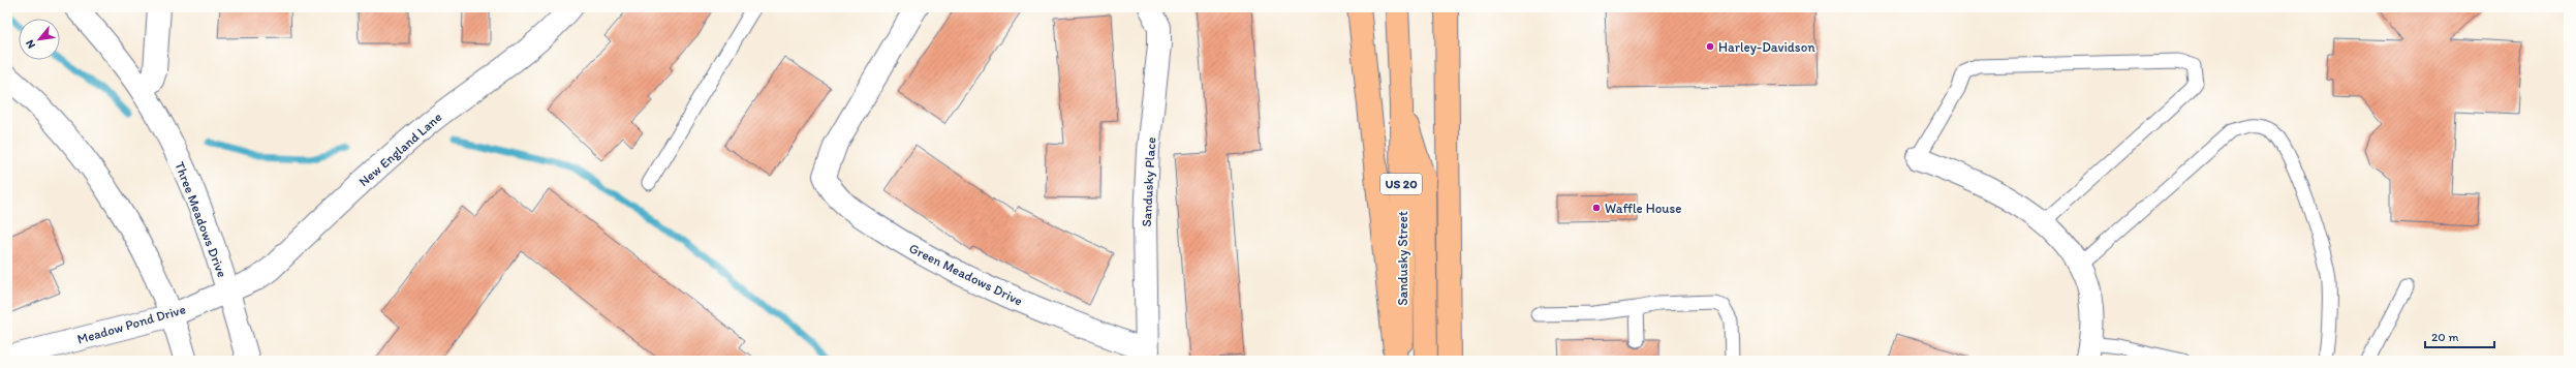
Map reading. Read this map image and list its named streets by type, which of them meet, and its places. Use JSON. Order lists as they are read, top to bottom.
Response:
{
  "streets": {
    "main road": ["US 20", "Sandusky Street"],
    "street": [
      "New England Lane",
      "Sandusky Place",
      "Three Meadows Drive",
      "Green Meadows Drive",
      "Meadow Pond Drive"
    ]
  },
  "crossings": [
    ["New England Lane", "Three Meadows Drive"],
    ["New England Lane", "Meadow Pond Drive"],
    ["Sandusky Place", "Green Meadows Drive"],
    ["Three Meadows Drive", "Meadow Pond Drive"]
  ],
  "places": ["Harley-Davidson", "Waffle House"],
  "scale_bar": "20 m",
  "north": "bottom left"
}
